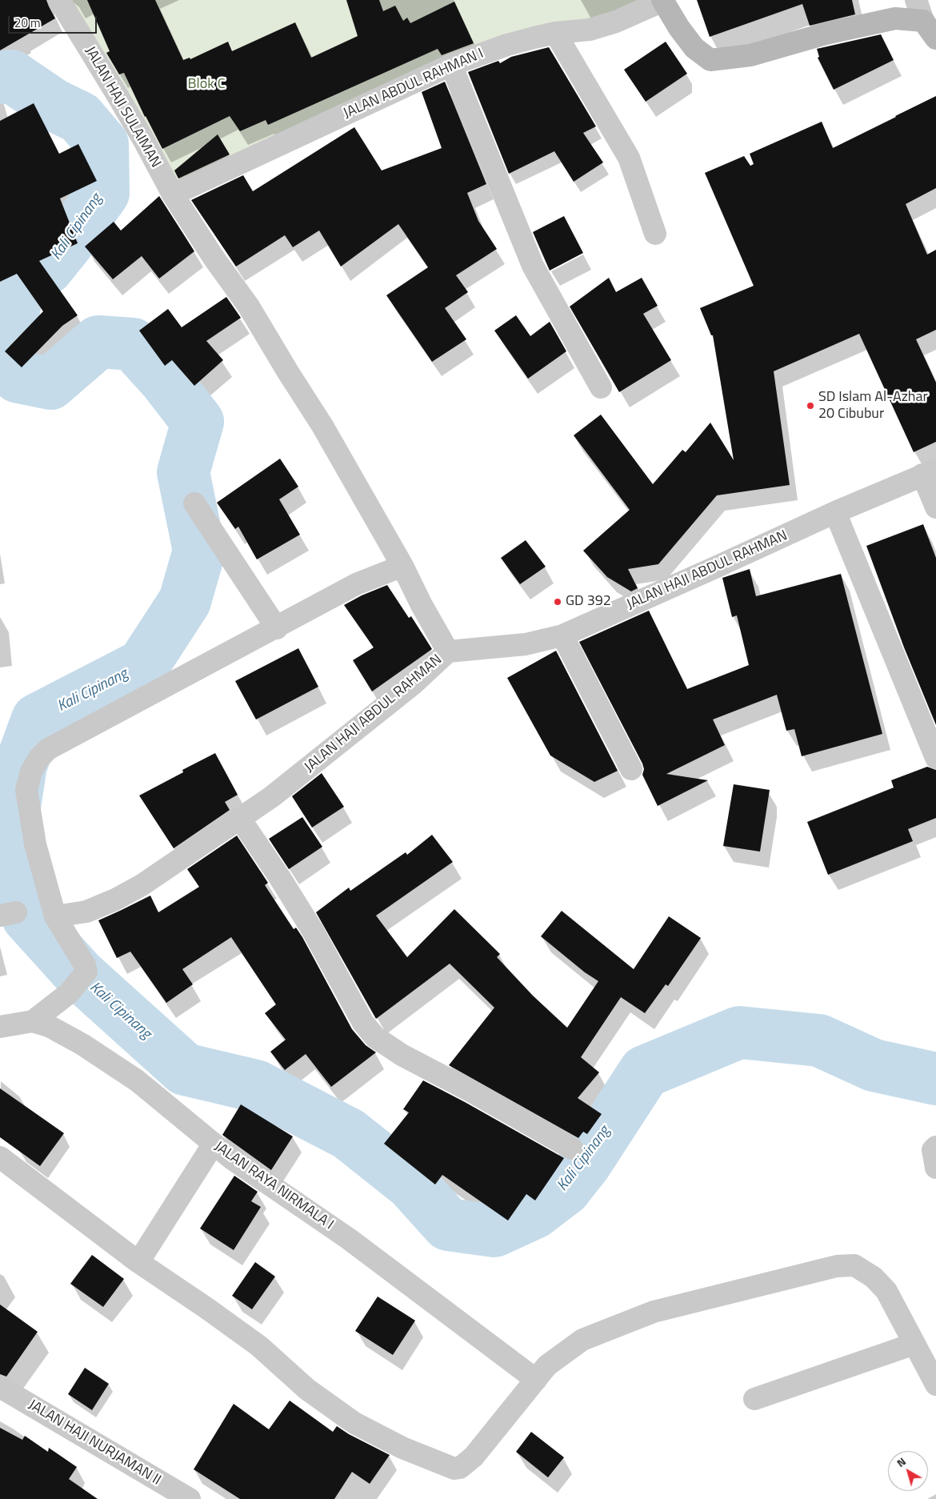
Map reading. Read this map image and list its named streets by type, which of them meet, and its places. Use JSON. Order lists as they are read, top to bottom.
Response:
{
  "streets": {
    "street": [
      "JALAN ABDUL RAHMAN I",
      "JALAN HAJI SULAIMAN",
      "JALAN HAJI ABDUL RAHMAN",
      "JALAN RAYA NIRMALA I",
      "JALAN HAJI NURJAMAN II"
    ]
  },
  "crossings": [
    ["JALAN ABDUL RAHMAN I", "JALAN HAJI SULAIMAN"],
    ["JALAN HAJI SULAIMAN", "JALAN HAJI ABDUL RAHMAN"]
  ],
  "water": ["Kali Cipinang"],
  "parks": ["Blok C"],
  "places": ["SD Islam Al-Azhar 20 Cibubur", "GD 392"],
  "scale_bar": "20 m",
  "north": "top left"
}
